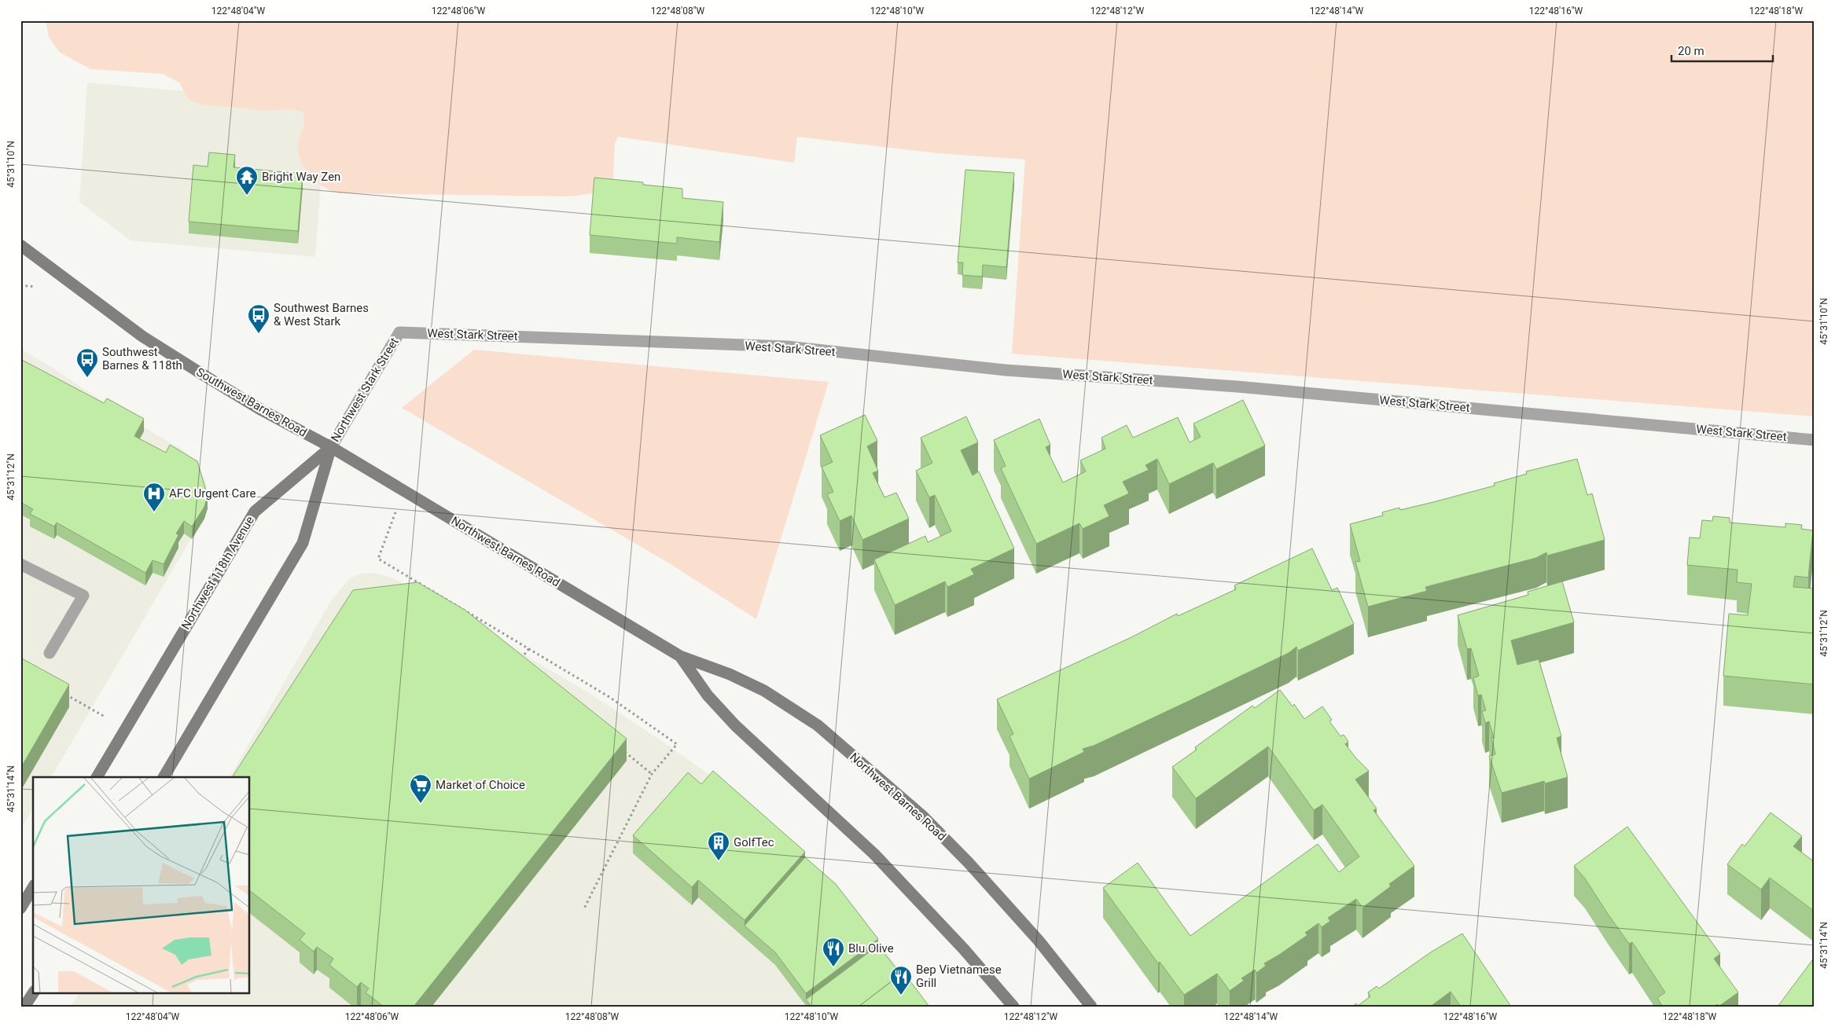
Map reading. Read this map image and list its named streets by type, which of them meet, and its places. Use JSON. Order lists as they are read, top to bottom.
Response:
{
  "streets": {
    "main road": ["Southwest Barnes Road", "Northwest Barnes Road", "Northwest 118th Avenue"],
    "street": ["West Stark Street", "Northwest Stark Street"]
  },
  "crossings": [
    ["West Stark Street", "Northwest Stark Street"],
    ["Northwest Stark Street", "Southwest Barnes Road"],
    ["Northwest Stark Street", "Northwest Barnes Road"],
    ["Northwest Stark Street", "Northwest 118th Avenue"],
    ["Southwest Barnes Road", "Northwest Barnes Road"],
    ["Southwest Barnes Road", "Northwest 118th Avenue"],
    ["Northwest Barnes Road", "Northwest 118th Avenue"]
  ],
  "places": {
    "temple": ["Bright Way Zen"],
    "bus stop": ["Southwest Barnes & West Stark", "Southwest Barnes & 118th"],
    "hospital": ["AFC Urgent Care"],
    "supermarket": ["Market of Choice"],
    "building": ["GolfTec"],
    "restaurant": ["Blu Olive", "Bep Vietnamese Grill"]
  },
  "scale_bar": "20 m",
  "coordinates": [
    "122°48'04\"W",
    "122°48'06\"W",
    "122°48'08\"W",
    "122°48'10\"W",
    "122°48'12\"W",
    "122°48'14\"W",
    "122°48'16\"W",
    "122°48'18\"W",
    "45°31'10\"N",
    "45°31'12\"N",
    "45°31'14\"N"
  ]
}
